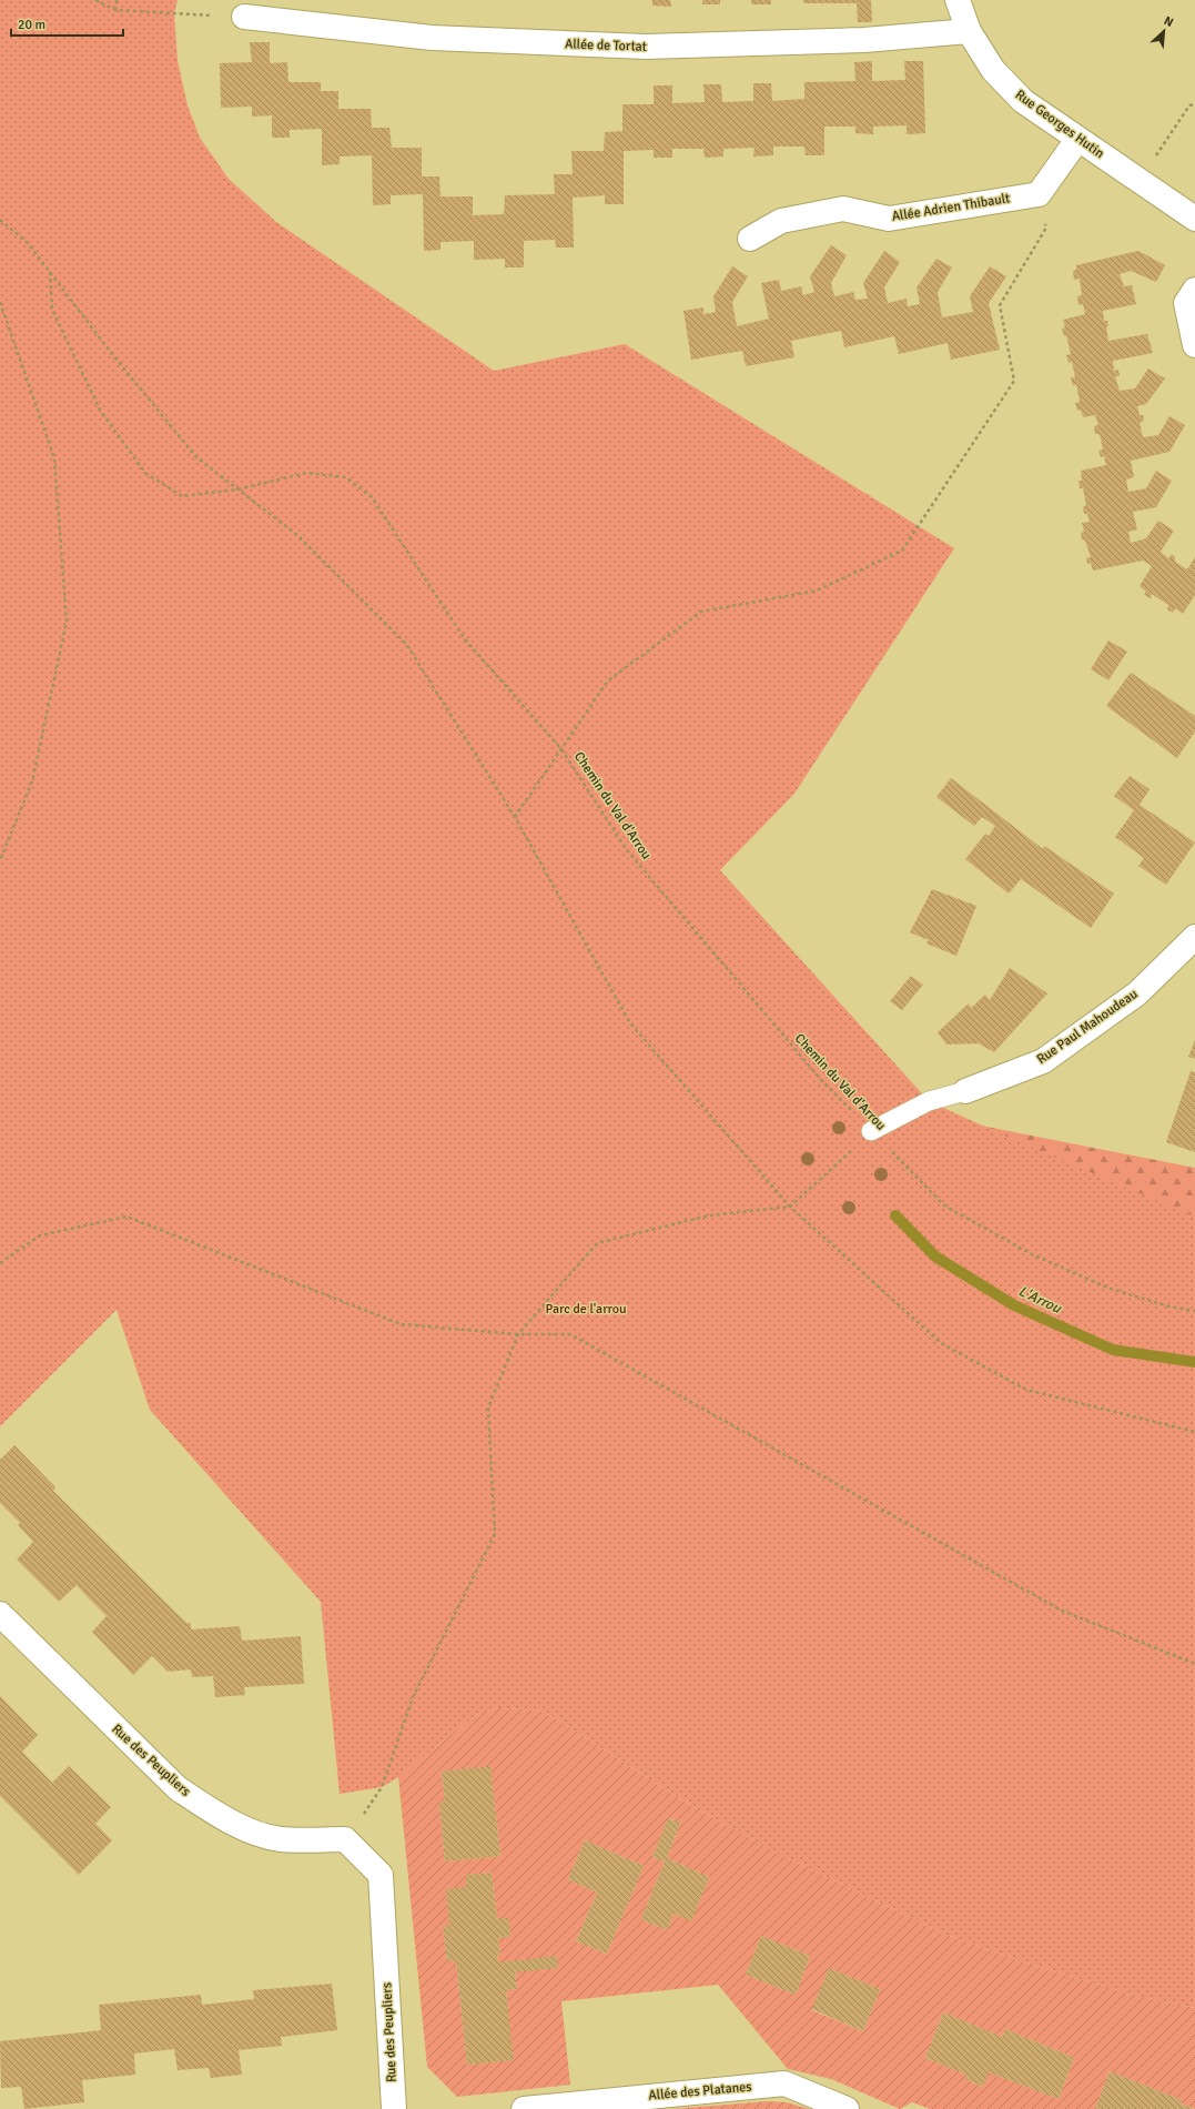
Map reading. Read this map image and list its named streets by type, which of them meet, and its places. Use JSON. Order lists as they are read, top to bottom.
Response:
{
  "streets": {
    "street": [
      "Allée de Tortat",
      "Rue Georges Hutin",
      "Allée Adrien Thibault",
      "Rue Paul Mahoudeau",
      "Rue des Peupliers",
      "Allée des Platanes"
    ],
    "path": ["Chemin du Val d'Arrou"]
  },
  "crossings": [
    ["Allée de Tortat", "Rue Georges Hutin"]
  ],
  "water": ["L'Arrou"],
  "parks": ["Parc de l'arrou"],
  "scale_bar": "20 m",
  "north": "top right"
}
